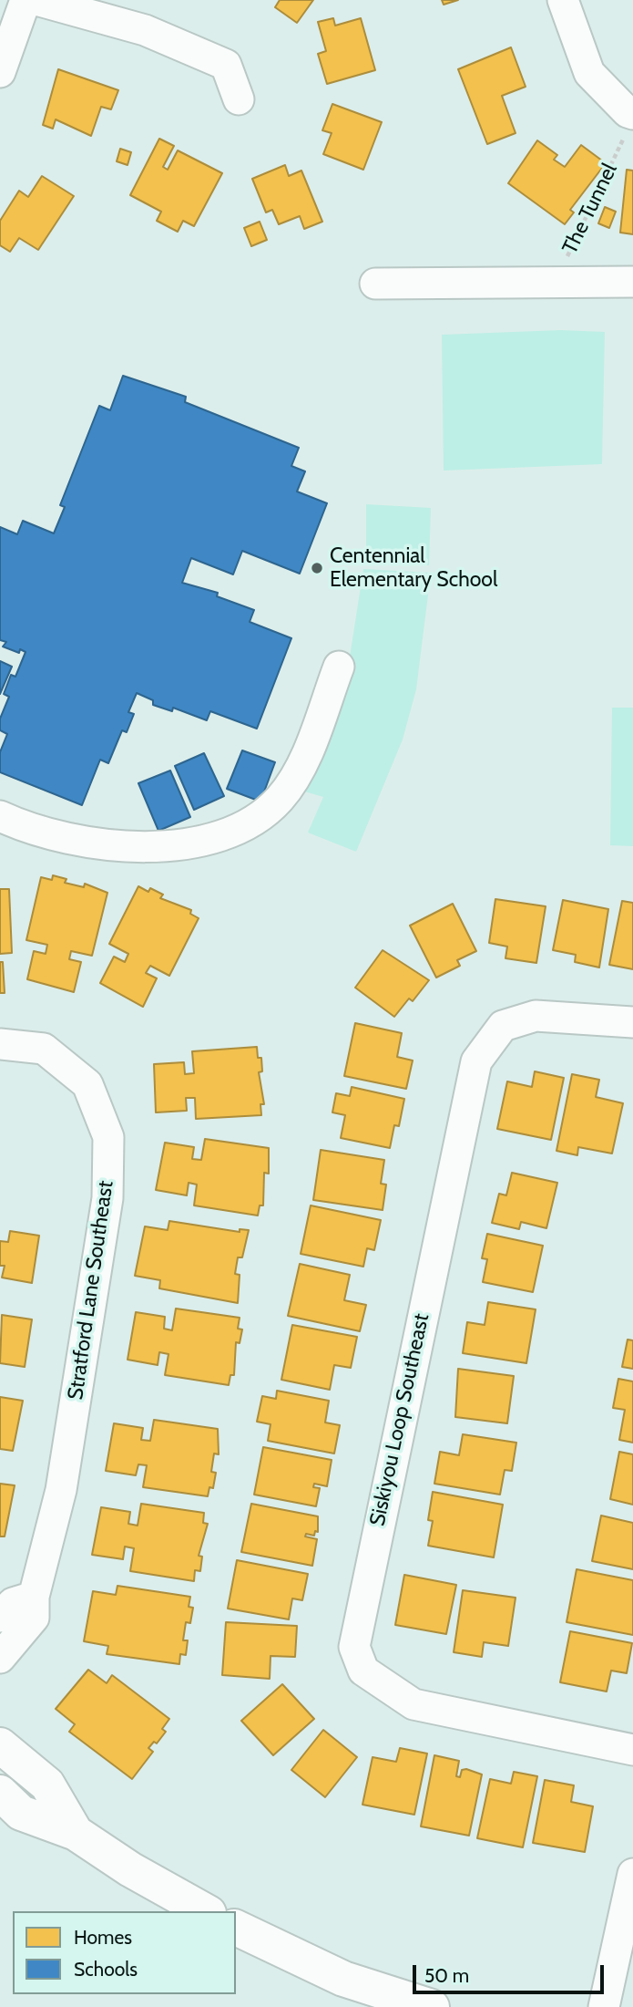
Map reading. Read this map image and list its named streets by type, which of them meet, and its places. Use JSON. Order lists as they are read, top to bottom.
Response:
{
  "streets": {
    "street": ["Stratford Lane Southeast", "Siskiyou Loop Southeast"],
    "path": ["The Tunnel"]
  },
  "places": ["Centennial Elementary School"],
  "legend": ["Homes", "Schools"],
  "scale_bar": "50 m"
}
